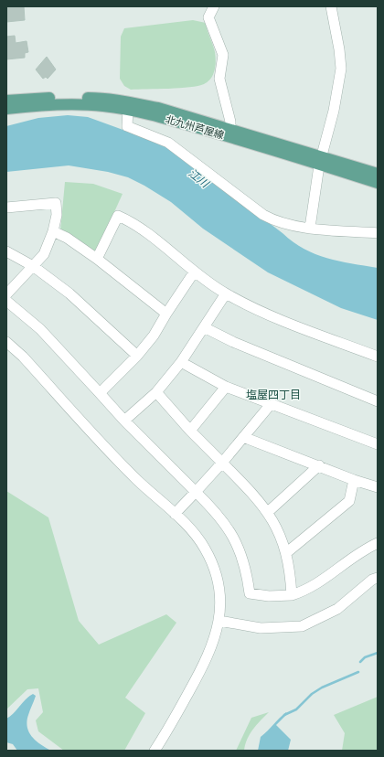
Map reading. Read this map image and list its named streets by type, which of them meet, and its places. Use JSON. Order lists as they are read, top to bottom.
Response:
{
  "streets": {
    "main road": ["北九州芦屋線"]
  },
  "districts": ["塩屋四丁目"],
  "water": ["江川"]
}
